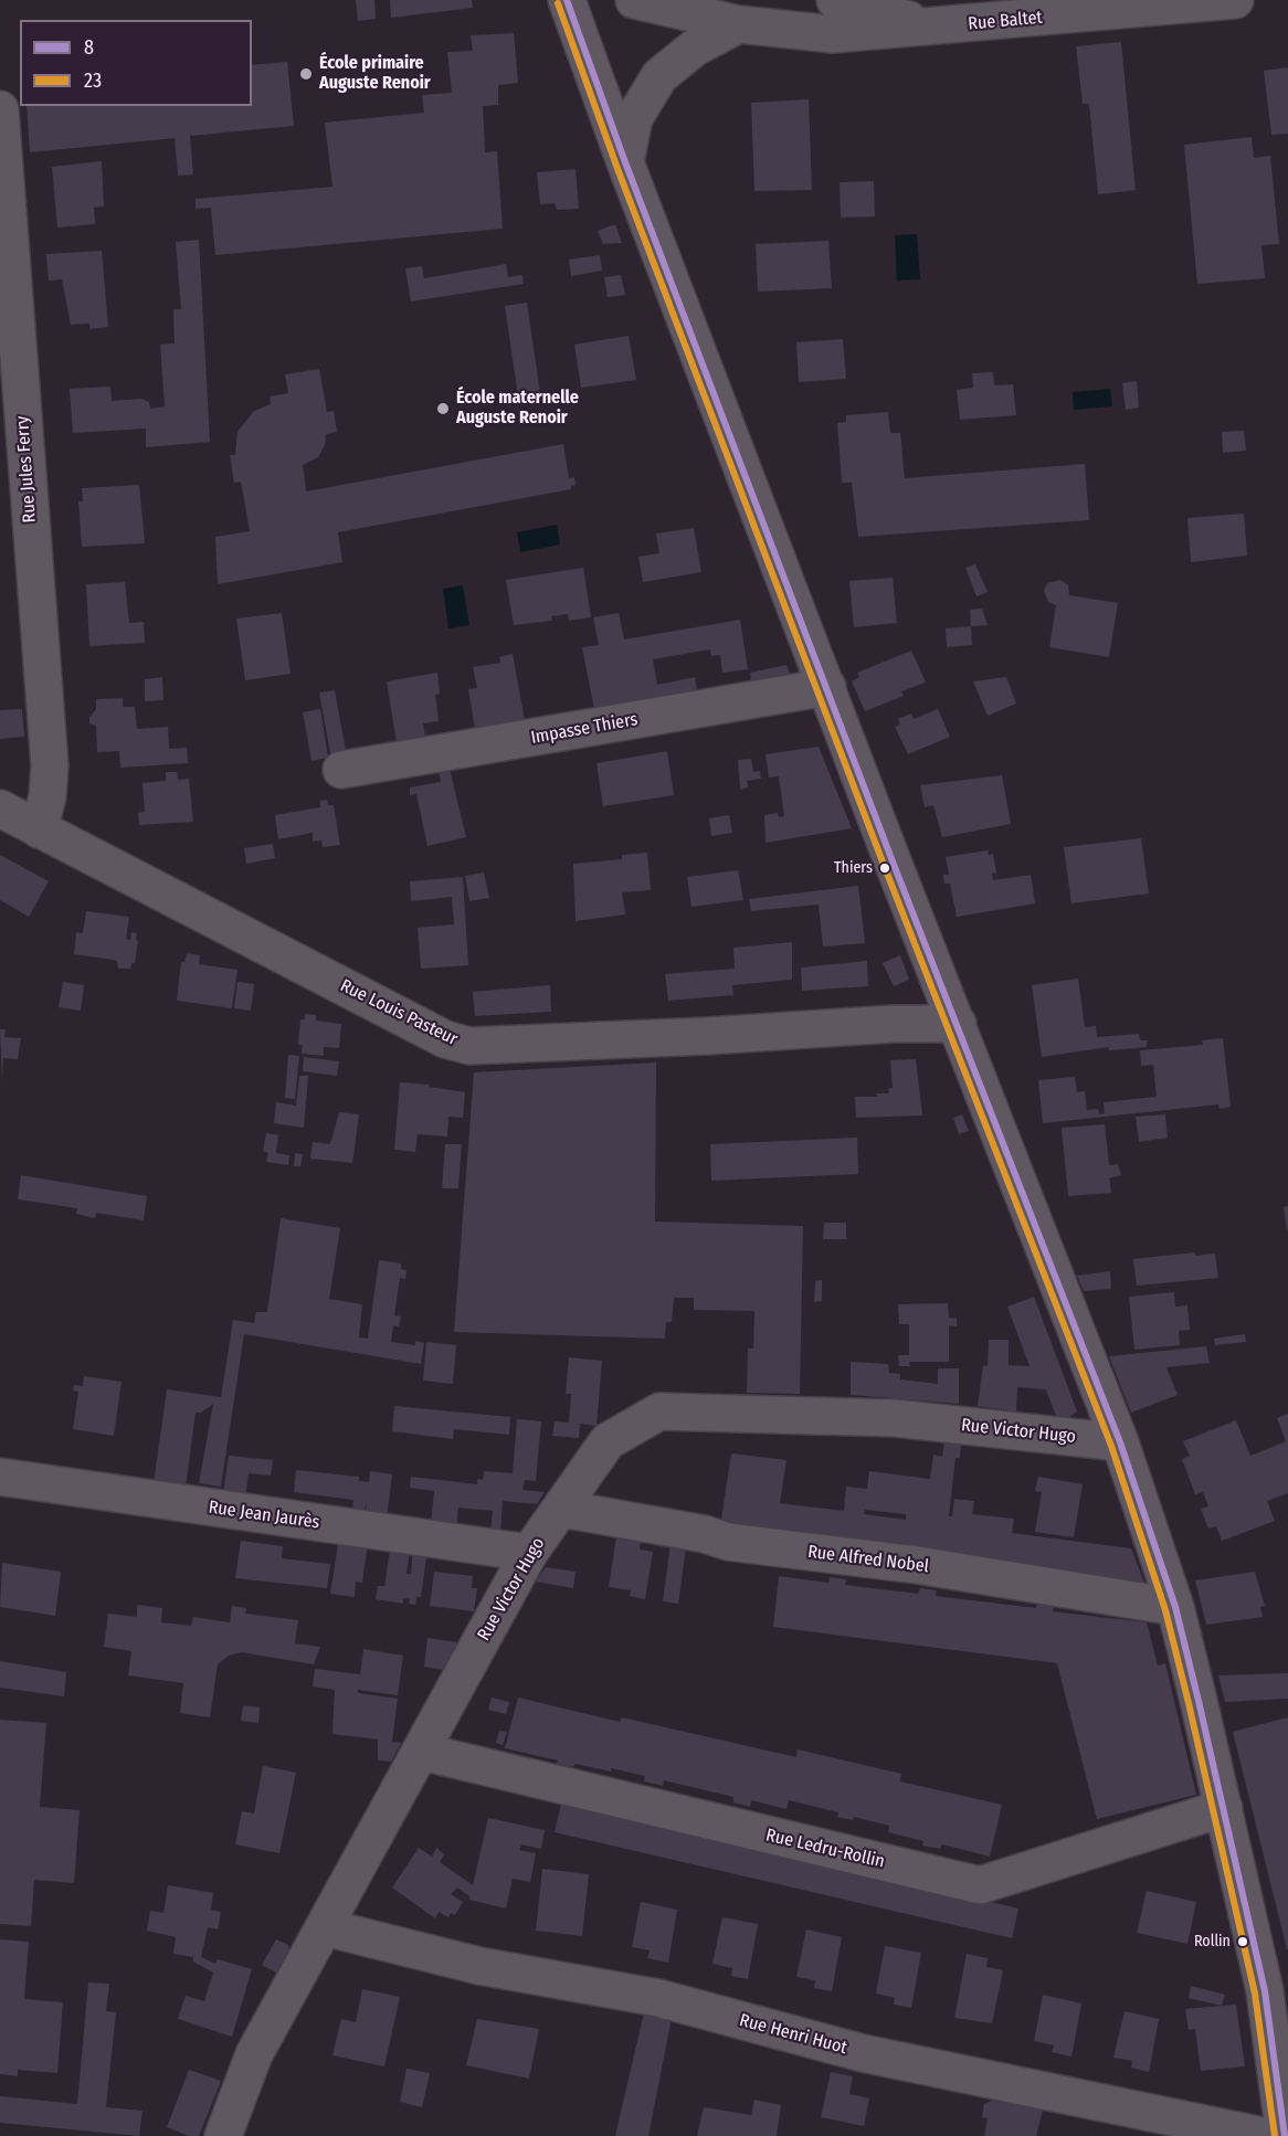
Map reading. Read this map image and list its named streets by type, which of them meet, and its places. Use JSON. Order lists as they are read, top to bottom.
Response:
{
  "streets": {
    "street": [
      "Rue Baltet",
      "Rue Jules Ferry",
      "Impasse Thiers",
      "Rue Louis Pasteur",
      "Rue Victor Hugo",
      "Rue Jean Jaurès",
      "Rue Alfred Nobel",
      "Rue Ledru-Rollin",
      "Rue Henri Huot"
    ]
  },
  "crossings": [
    ["Rue Jules Ferry", "Rue Louis Pasteur"],
    ["Rue Victor Hugo", "Rue Jean Jaurès"],
    ["Rue Victor Hugo", "Rue Alfred Nobel"],
    ["Rue Victor Hugo", "Rue Ledru-Rollin"],
    ["Rue Victor Hugo", "Rue Henri Huot"]
  ],
  "places": [
    "École primaire Auguste Renoir",
    "École maternelle Auguste Renoir",
    "Thiers",
    "Rollin"
  ],
  "lines": ["transit line 8", "transit line 23"],
  "legend": ["8", "23"]
}
